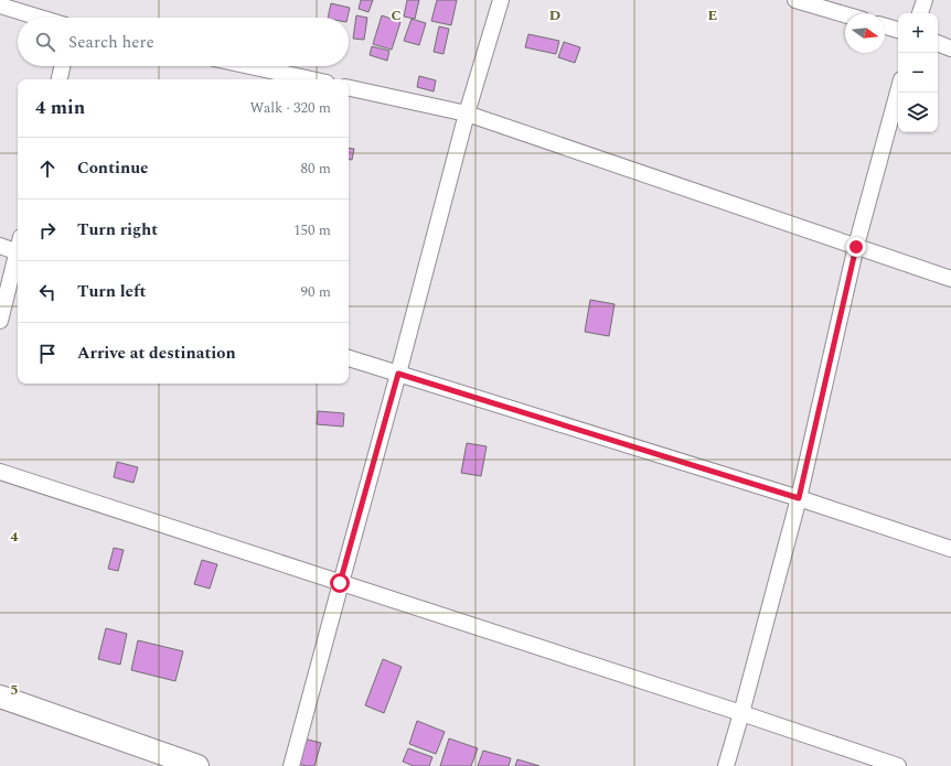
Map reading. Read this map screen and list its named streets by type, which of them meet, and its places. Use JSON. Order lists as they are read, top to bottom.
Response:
{
  "north": "right",
  "page": {
    "map_buttons": ["+", "−"],
    "search": "Search here",
    "heading": ["4 min", "Walk · 320 m"],
    "list": [
      ["Continue", "80 m"],
      ["Turn right", "150 m"],
      ["Turn left", "90 m"],
      "Arrive at destination"
    ]
  },
  "grid": {
    "columns": ["C", "D", "E"],
    "rows": ["4", "5"]
  }
}
